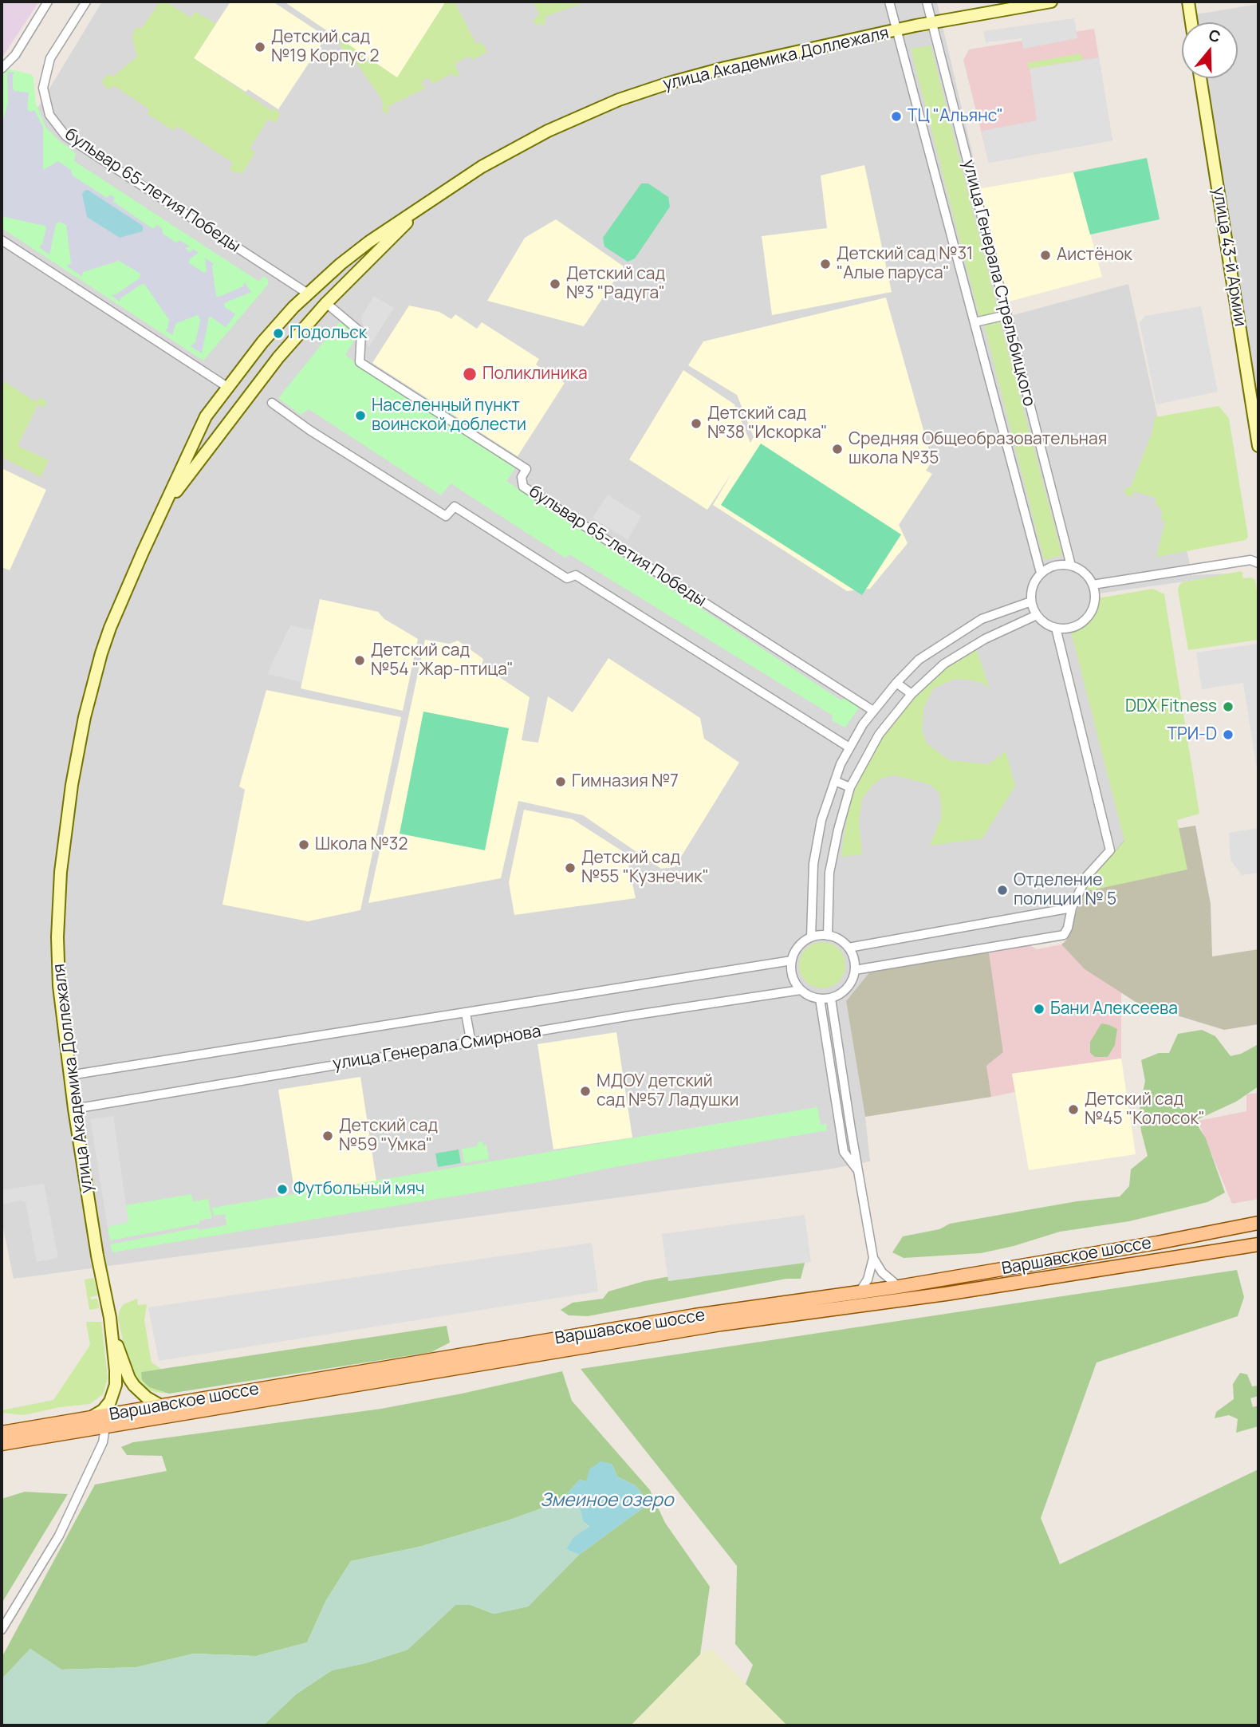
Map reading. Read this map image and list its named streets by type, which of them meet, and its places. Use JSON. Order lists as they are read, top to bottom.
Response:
{
  "streets": {
    "main road": ["улица Академика Доллежаля", "улица 43-й Армии", "Варшавское шоссе"],
    "street": ["бульвар 65-летия Победы", "улица Генерала Стрельбицкого", "улица Генерала Смирнова"]
  },
  "crossings": [
    ["улица Академика Доллежаля", "бульвар 65-летия Победы"],
    ["улица Академика Доллежаля", "улица Генерала Стрельбицкого"],
    ["улица Академика Доллежаля", "улица Генерала Смирнова"],
    ["улица Академика Доллежаля", "Варшавское шоссе"]
  ],
  "water": ["Змеиное озеро"],
  "places": [
    "Детский сад №19 Корпус 2",
    "ТЦ \"Альянс\"",
    "Аистёнок",
    "Детский сад №31 \"Алые паруса\"",
    "Детский сад №3 \"Радуга\"",
    "Подольск",
    "Поликлиника",
    "Населенный пункт воинской доблести",
    "Детский сад №38 \"Искорка\"",
    "Средняя Общеобразовательная школа №35",
    "Детский сад №54 \"Жар-птица\"",
    "DDX Fitness",
    "ТРИ-D",
    "Гимназия №7",
    "Школа №32",
    "Детский сад №55 \"Кузнечик\"",
    "Отделение полиции № 5",
    "Бани Алексеева",
    "МДОУ детский сад №57 Ладушки",
    "Детский сад №45 \"Колосок\"",
    "Детский сад №59 \"Умка\"",
    "Футбольный мяч"
  ],
  "north": "top"
}
